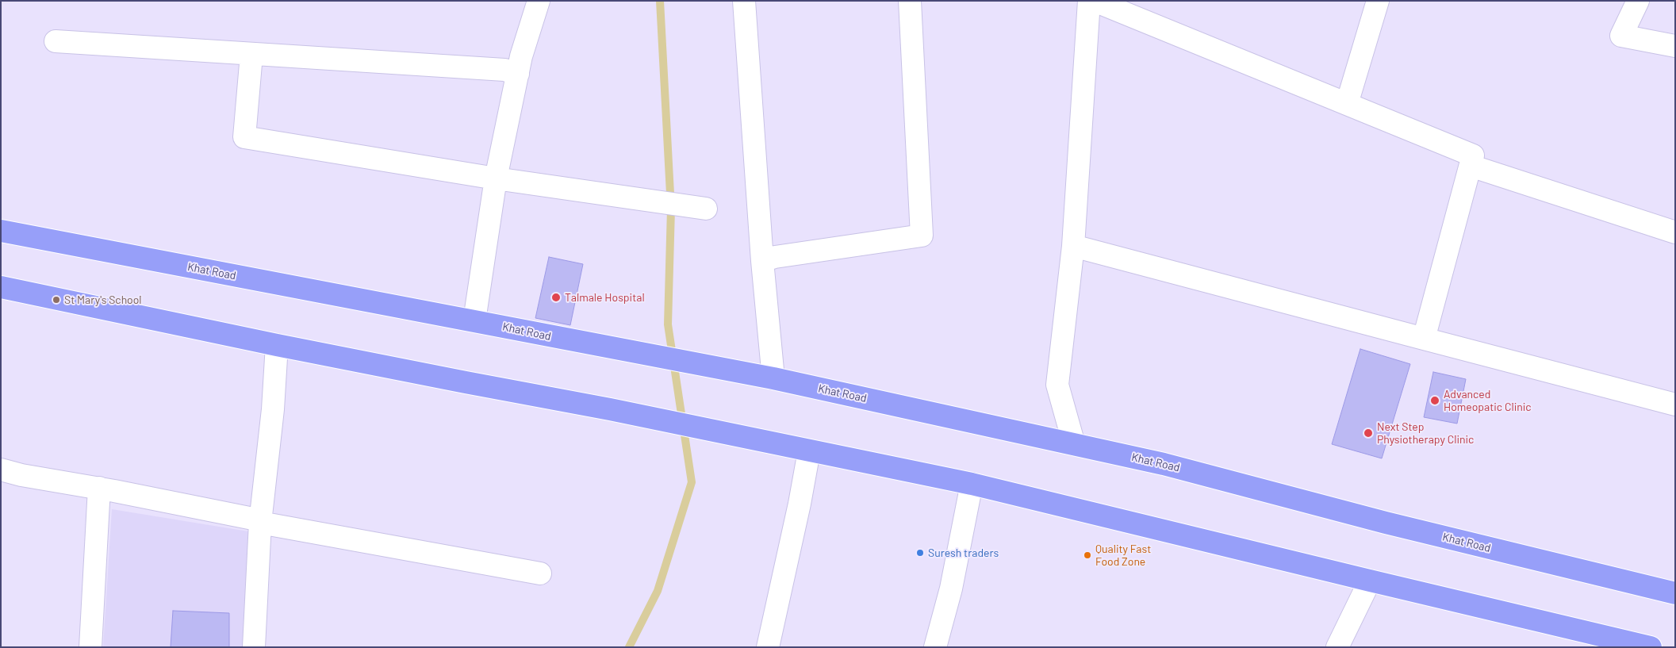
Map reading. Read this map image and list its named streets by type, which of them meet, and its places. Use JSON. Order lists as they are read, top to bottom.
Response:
{
  "streets": {
    "highway": ["Khat Road"]
  },
  "places": [
    "Talmale Hospital",
    "St Mary's School",
    "Advanced Homeopatic Clinic",
    "Next Step Physiotherapy Clinic",
    "Suresh traders",
    "Quality Fast Food Zone"
  ]
}
